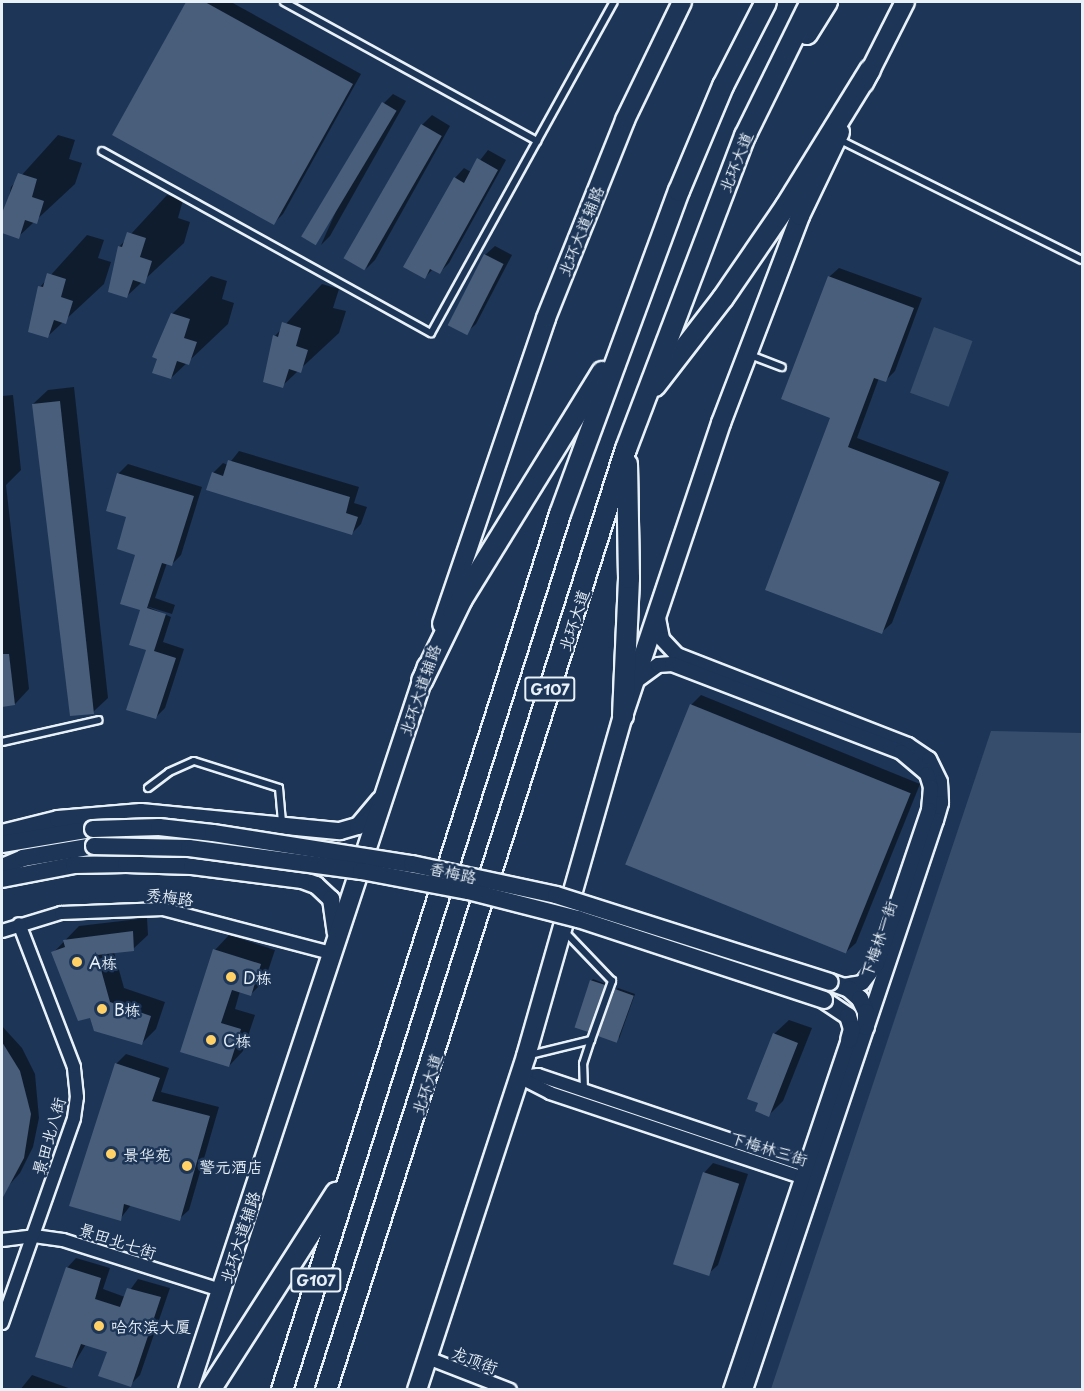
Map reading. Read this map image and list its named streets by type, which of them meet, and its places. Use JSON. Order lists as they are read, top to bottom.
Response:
{
  "streets": {
    "highway": ["北环大道", "G107"],
    "main road": ["北环大道辅路", "香梅路"],
    "street": [
      "秀梅路",
      "下梅林一街",
      "景田北八街",
      "下梅林三街",
      "景田北七街",
      "龙顶街"
    ]
  },
  "crossings": [
    ["北环大道辅路", "秀梅路"],
    ["北环大道辅路", "景田北七街"],
    ["香梅路", "下梅林一街"],
    ["秀梅路", "景田北八街"],
    ["下梅林一街", "下梅林三街"],
    ["景田北八街", "景田北七街"]
  ],
  "places": [
    "A栋",
    "D栋",
    "B栋",
    "C栋",
    "景华苑",
    "警元酒店",
    "哈尔滨大厦"
  ]
}
